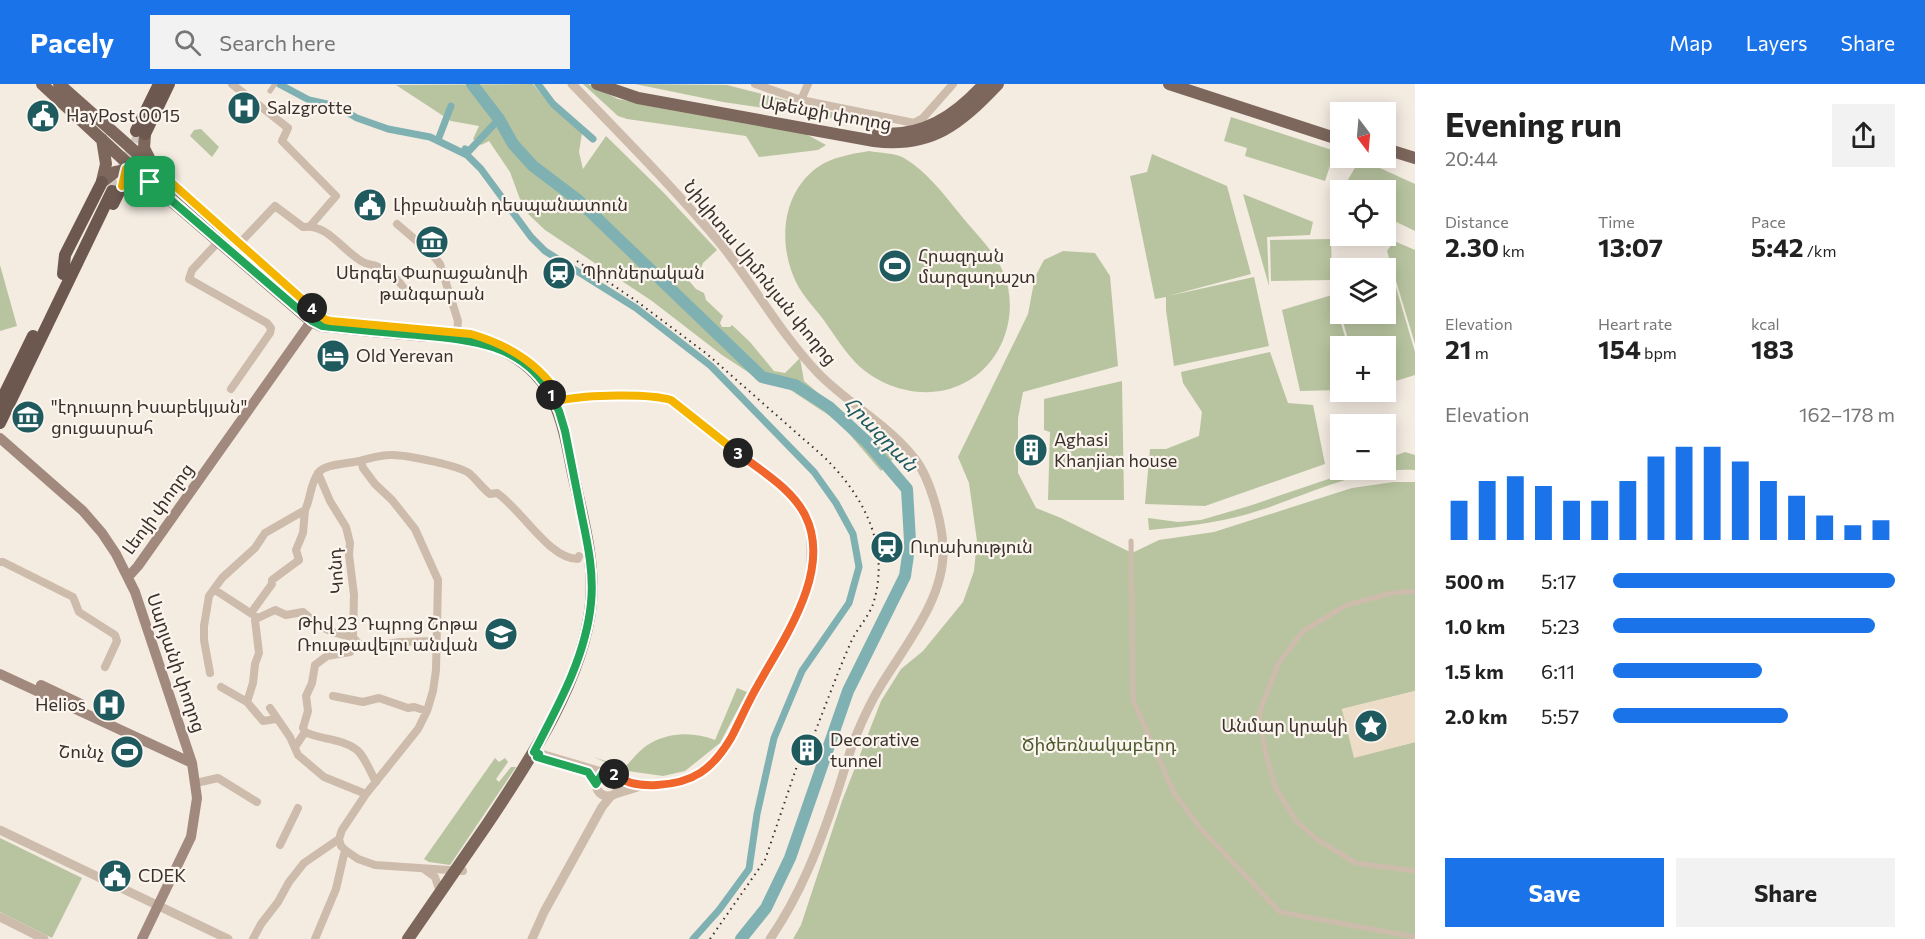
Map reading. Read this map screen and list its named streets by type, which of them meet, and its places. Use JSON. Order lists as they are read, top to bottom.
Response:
{
  "streets": {
    "main road": ["Աթենքի փողոց", "Լեոյի փողոց", "Սարյանի փողոց"],
    "street": ["Նիկիտա Սիմոնյան փողոց", "Կոնդ"]
  },
  "crossings": [
    ["Լեոյի փողոց", "Սարյանի փողոց"]
  ],
  "water": ["Հրազդան"],
  "parks": ["Ծիծեռնակաբերդ"],
  "places": {
    "hospital": ["Salzgrotte", "Helios"],
    "public building": ["HayPost 0015", "Լիբանանի դեսպանատուն", "CDEK"],
    "museum": ["Սերգեյ Փարաջանովի թանգարան", "\"էդուարդ Իսաբեկյան\" ցուցասրահ"],
    "sports": ["Հրազդան մարզադաշտ", "Շունչ"],
    "station": ["Պիոներական", "Ուրախություն"],
    "hotel": ["Old Yerevan"],
    "building": ["Aghasi Khanjian house", "Decorative tunnel"],
    "school or university": ["Թիվ 23 Դպրոց Շոթա Ռուսթավելու անվան"],
    "place": ["Անմար կրակի"]
  },
  "north": "bottom",
  "page": {
    "header": "Pacely",
    "search": "Search here",
    "nav": ["Map", "Layers", "Share"],
    "heading": ["Evening run", "20:44"],
    "map_buttons": ["+", "−"],
    "stats": [
      ["Distance", "2.30 km"],
      ["Time", "13:07"],
      ["Pace", "5:42 /km"],
      ["Elevation", "21 m"],
      ["Heart rate", "154 bpm"],
      ["kcal", "183"]
    ],
    "pins": [
      "4",
      "1",
      "3",
      "2"
    ],
    "chart": ["Elevation", "162–178 m"],
    "list": [
      {
        "name": "500 m",
        "note": "5:17"
      },
      {
        "name": "1.0 km",
        "note": "5:23"
      },
      {
        "name": "1.5 km",
        "note": "6:11"
      },
      {
        "name": "2.0 km",
        "note": "5:57"
      }
    ],
    "buttons": ["Save", "Share"]
  }
}
